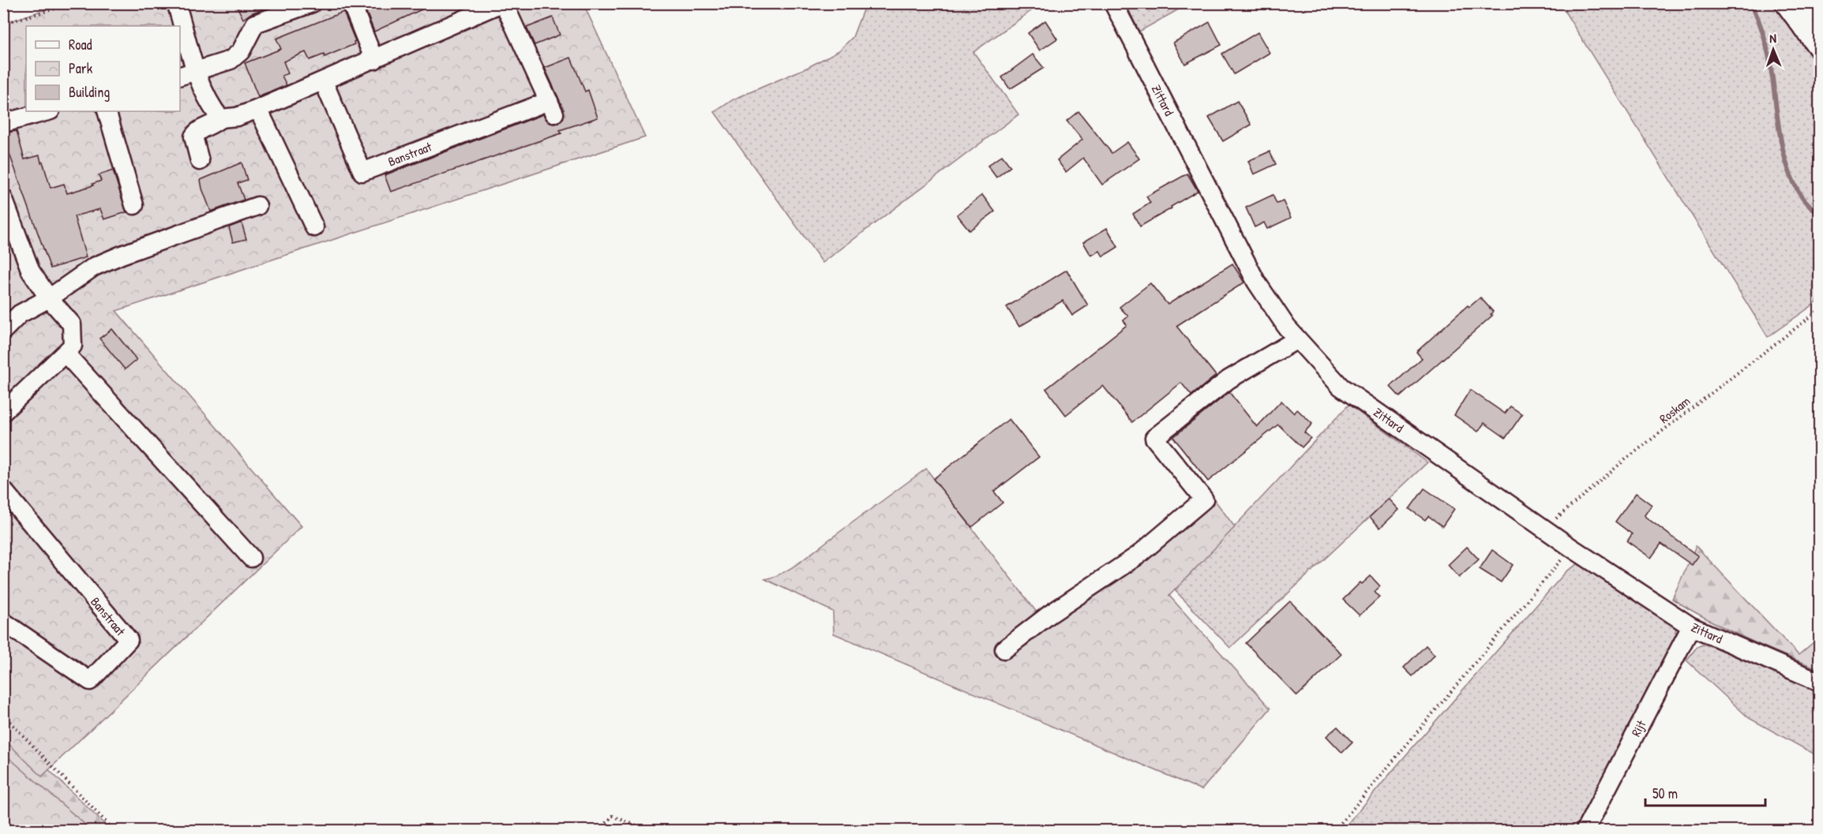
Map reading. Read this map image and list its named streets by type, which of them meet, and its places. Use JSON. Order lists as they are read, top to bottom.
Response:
{
  "streets": {
    "street": ["Zittard", "Banstraat", "Rijt"],
    "path": ["Roskam"]
  },
  "crossings": [
    ["Zittard", "Roskam"],
    ["Zittard", "Rijt"]
  ],
  "legend": ["Road", "Park", "Building"],
  "scale_bar": "50 m",
  "north": "top"
}
